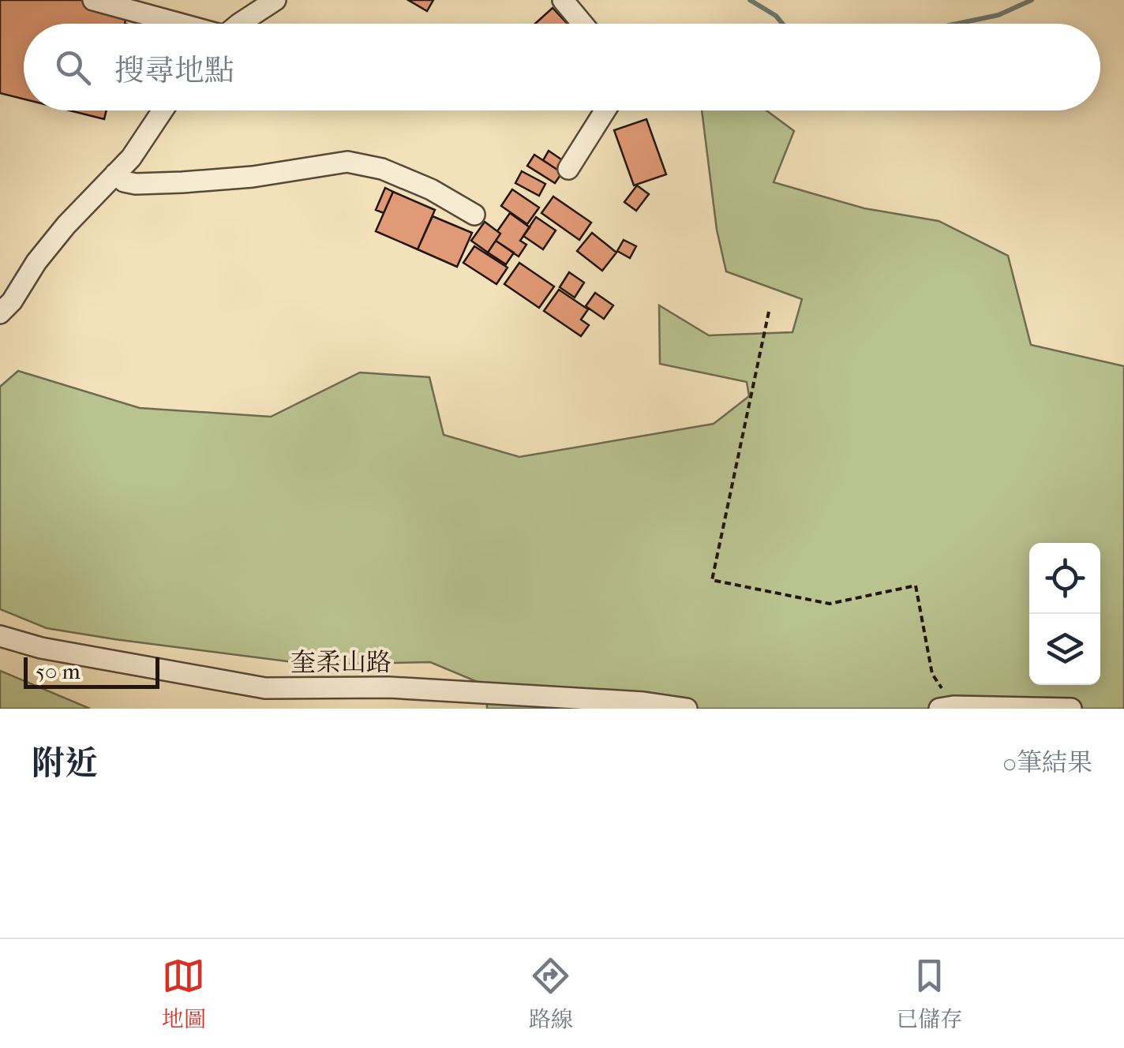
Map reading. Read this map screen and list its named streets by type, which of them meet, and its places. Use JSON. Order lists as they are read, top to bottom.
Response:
{
  "streets": {
    "street": ["奎柔山路"]
  },
  "scale_bar": "50 m",
  "page": {
    "search": "搜尋地點",
    "scale": "50 m",
    "heading": ["附近", "0筆結果"],
    "nav": ["地圖", "路線", "已儲存"]
  }
}
